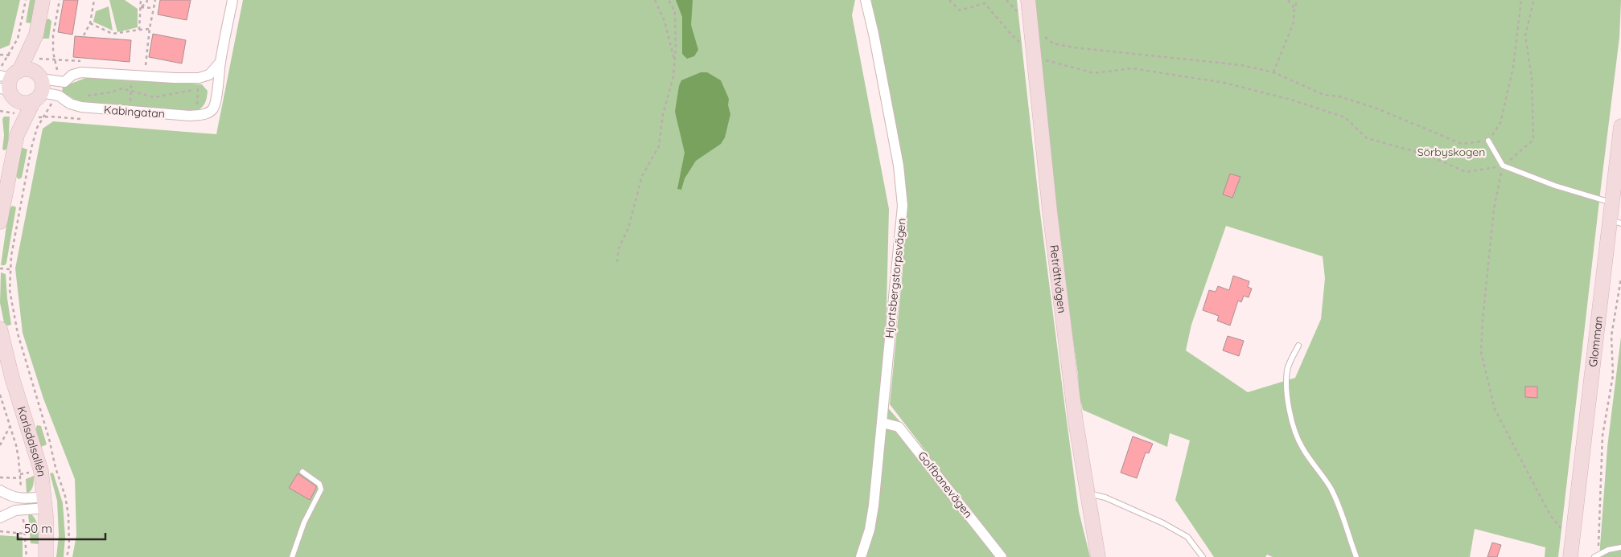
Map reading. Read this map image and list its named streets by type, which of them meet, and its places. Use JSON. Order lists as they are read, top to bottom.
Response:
{
  "streets": {
    "street": [
      "Kabingatan",
      "Hjortsbergstorpsvägen",
      "Reträttvägen",
      "Glomman",
      "Karlsdalsallén",
      "Golfbanevägen"
    ]
  },
  "crossings": [
    ["Hjortsbergstorpsvägen", "Golfbanevägen"]
  ],
  "parks": ["Sörbyskogen"],
  "scale_bar": "50 m"
}
